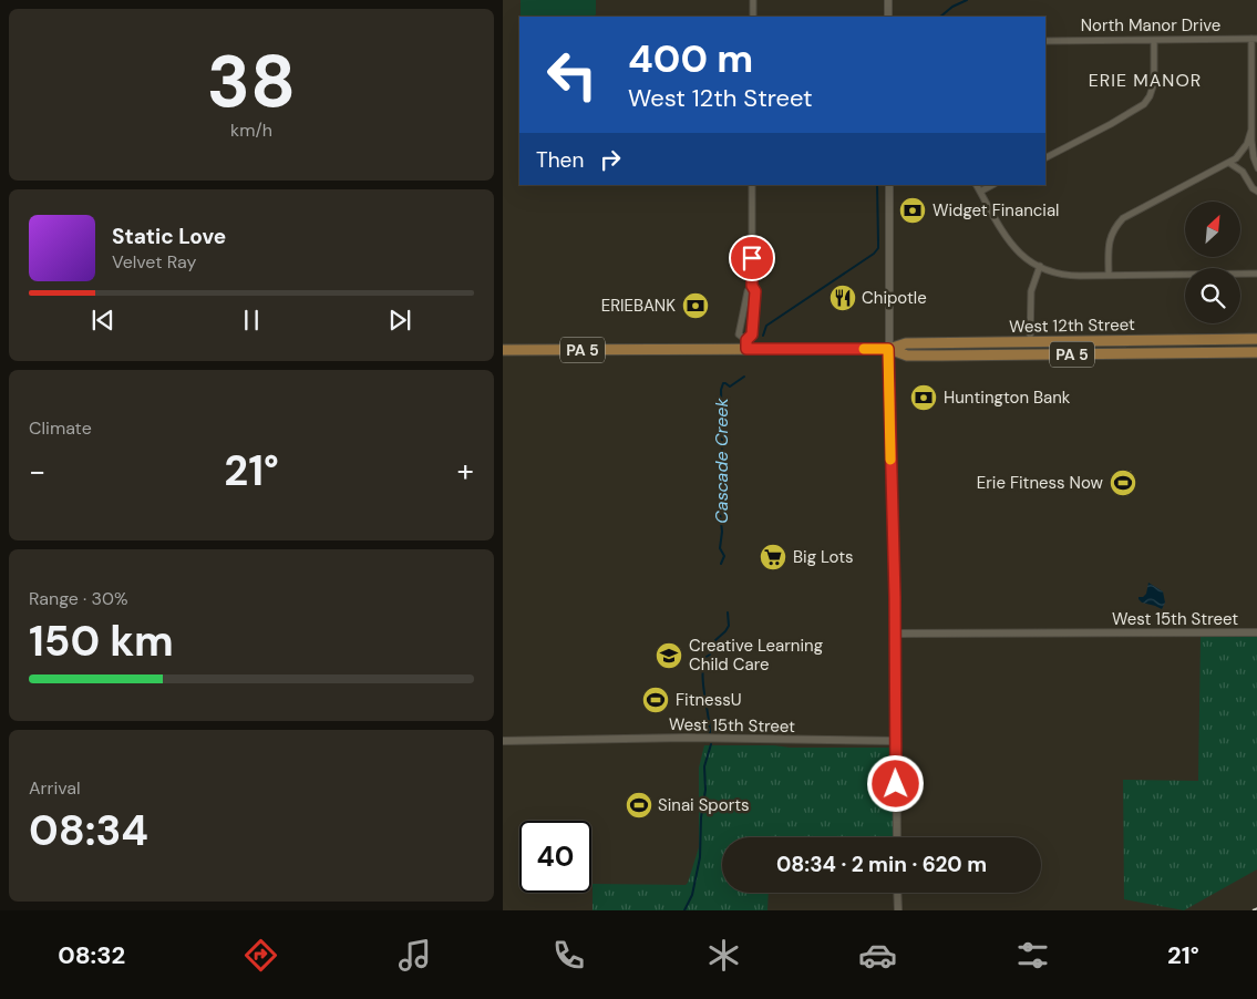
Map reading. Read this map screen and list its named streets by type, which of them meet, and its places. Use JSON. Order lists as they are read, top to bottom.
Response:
{
  "streets": {
    "main road": ["West 12th Street", "PA 5"],
    "street": ["North Manor Drive", "West 15th Street"]
  },
  "districts": ["ERIE MANOR"],
  "water": ["Cascade Creek"],
  "places": {
    "bank": ["Widget Financial", "ERIEBANK", "Huntington Bank"],
    "restaurant": ["Chipotle"],
    "sports": ["Erie Fitness Now", "FitnessU", "Sinai Sports"],
    "supermarket": ["Big Lots"],
    "school or university": ["Creative Learning Child Care"]
  },
  "north": "top right",
  "page": {
    "tile": [
      ["38", "km/h"],
      "Climate",
      ["Range · 30%", "150 km"],
      ["Arrival", "08:34"]
    ],
    "turn": ["400 m", "West 12th Street"],
    "then": "Then",
    "song": ["Static Love", "Velvet Ray"],
    "heat": ["−", "21°", "+"],
    "limit": "40",
    "trip": "08:34 · 2 min · 620 m",
    "tabs": ["08:32", "21°"]
  }
}
